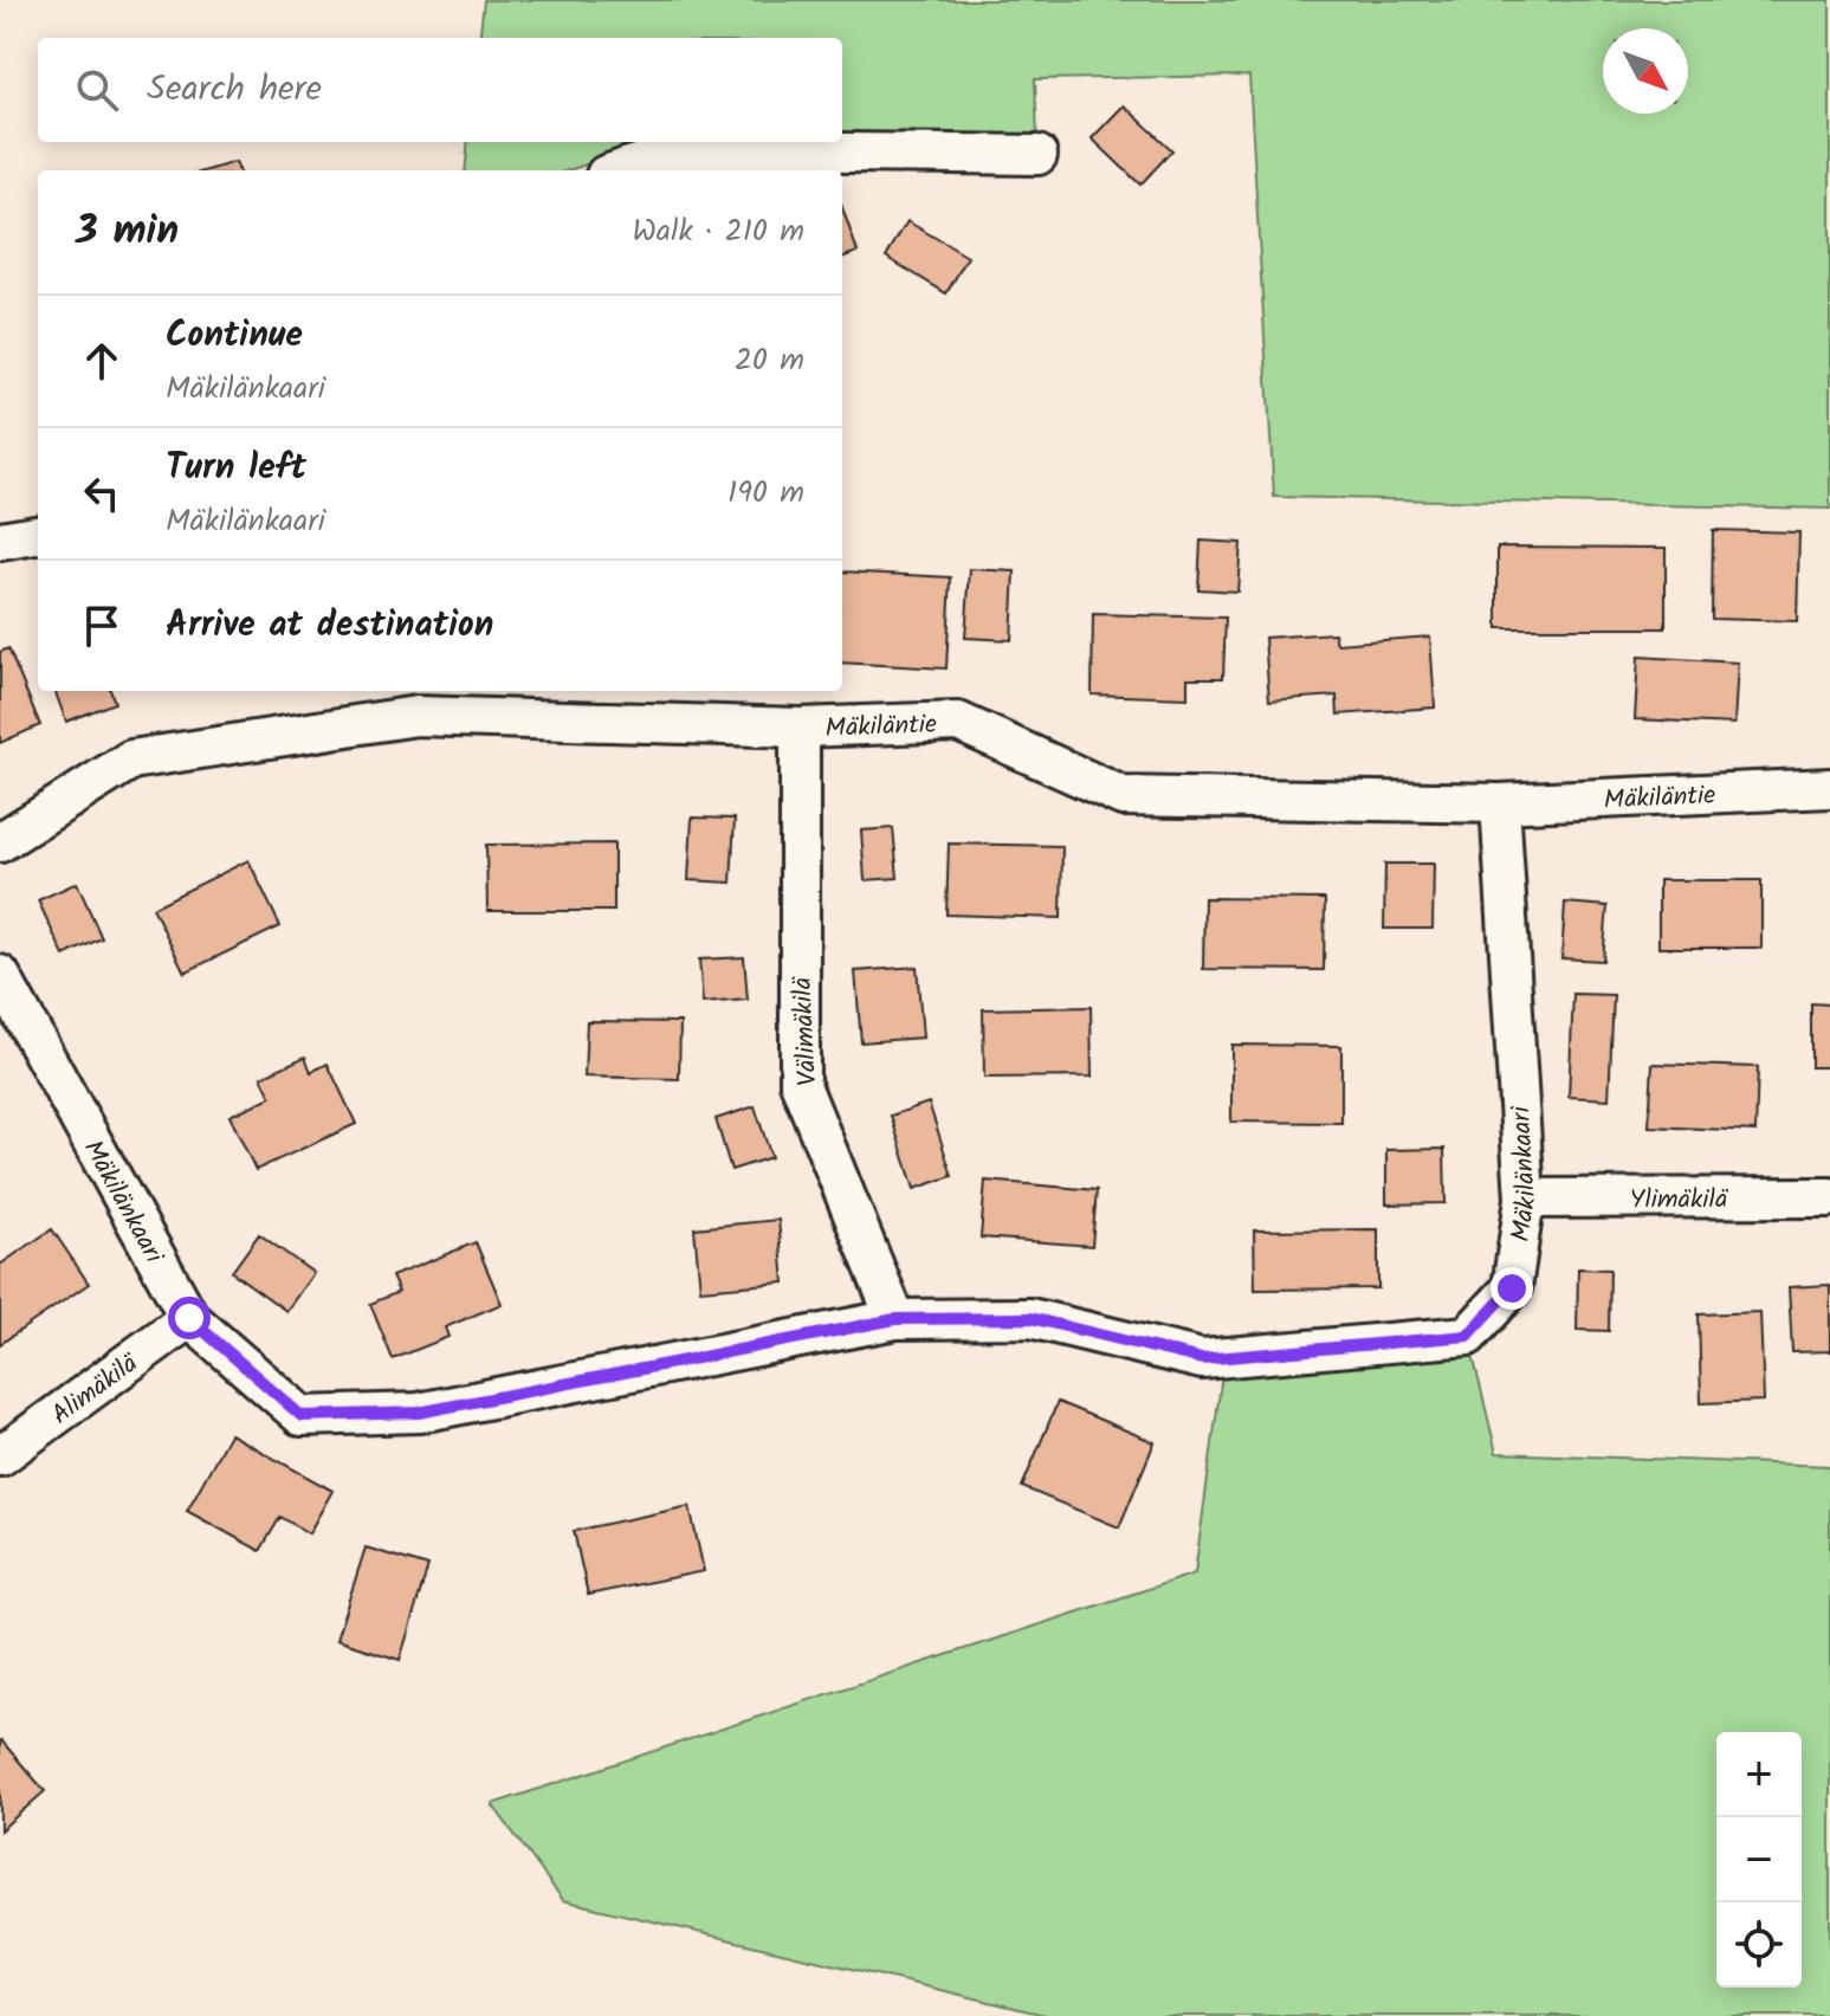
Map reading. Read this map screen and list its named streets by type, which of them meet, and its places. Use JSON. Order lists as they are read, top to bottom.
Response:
{
  "streets": {
    "street": [
      "Mäkiläntie",
      "Välimäkilä",
      "Mäkilänkaari",
      "Ylimäkilä",
      "Alimäkilä"
    ]
  },
  "crossings": [
    ["Mäkiläntie", "Välimäkilä"],
    ["Mäkiläntie", "Mäkilänkaari"],
    ["Välimäkilä", "Mäkilänkaari"],
    ["Mäkilänkaari", "Ylimäkilä"],
    ["Mäkilänkaari", "Alimäkilä"]
  ],
  "north": "bottom right",
  "page": {
    "search": "Search here",
    "heading": ["3 min", "Walk · 210 m"],
    "list": [
      ["Continue", "Mäkilänkaari", "20 m"],
      ["Turn left", "Mäkilänkaari", "190 m"],
      "Arrive at destination"
    ],
    "map_buttons": ["+", "−"]
  }
}
